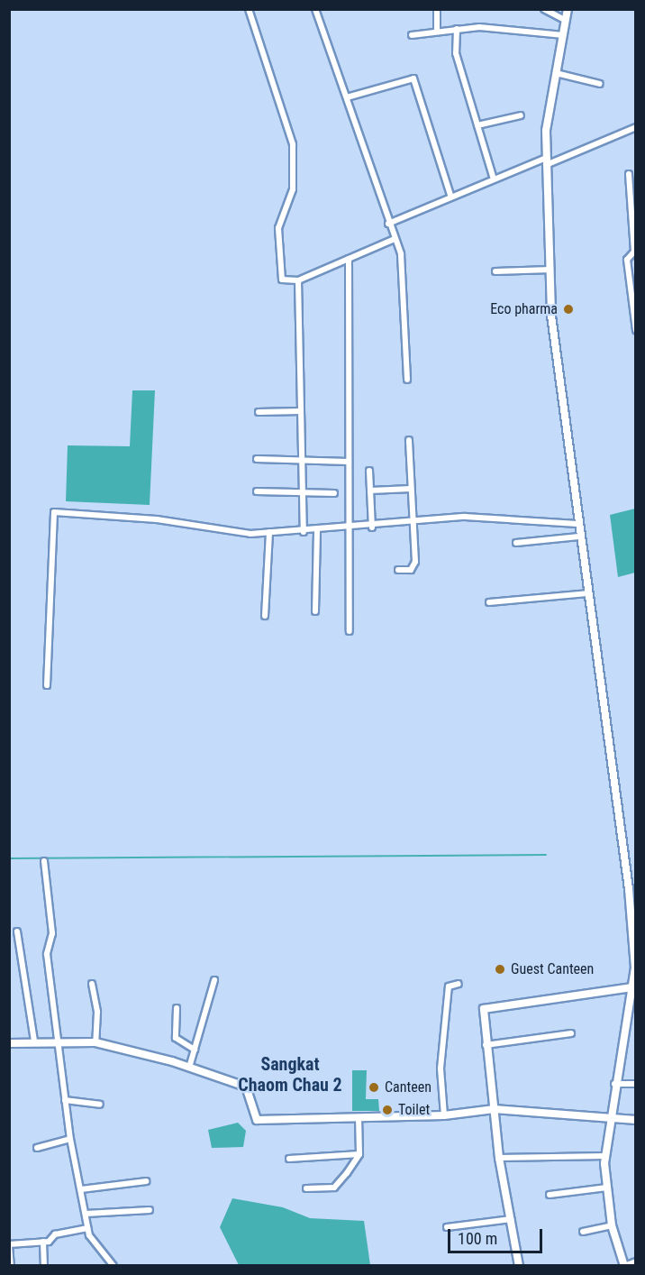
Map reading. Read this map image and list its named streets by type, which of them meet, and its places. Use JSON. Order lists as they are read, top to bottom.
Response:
{
  "districts": ["Sangkat Chaom Chau 2"],
  "places": [
    "Eco pharma",
    "Guest Canteen",
    "Canteen",
    "Toilet"
  ],
  "scale_bar": "100 m"
}
